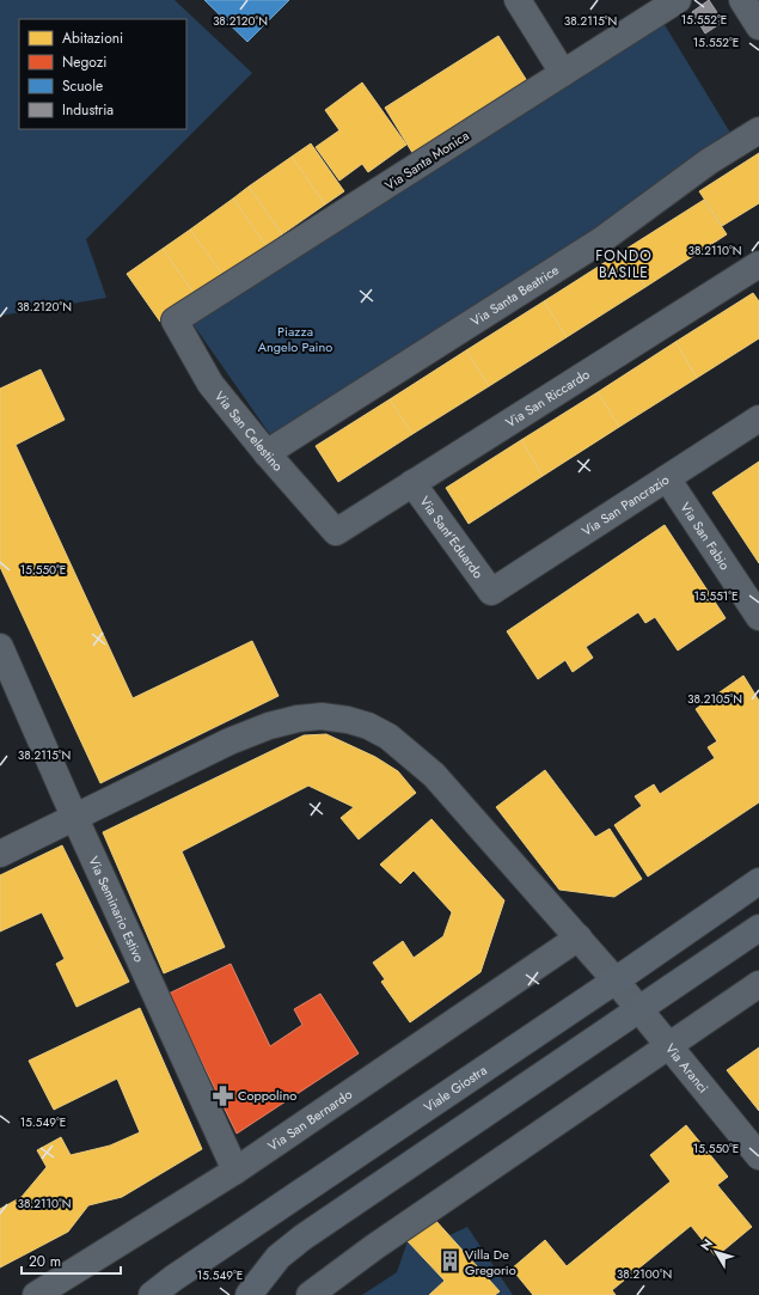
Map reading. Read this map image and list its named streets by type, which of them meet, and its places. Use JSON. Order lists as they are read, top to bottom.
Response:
{
  "streets": {
    "main road": ["Viale Giostra"],
    "street": [
      "Via Santa Monica",
      "Via Santa Beatrice",
      "Via San Riccardo",
      "Via San Celestino",
      "Via San Pancrazio",
      "Via San Fabio",
      "Via Sant'Eduardo",
      "Via Seminario Estivo",
      "Via Aranci",
      "Via San Bernardo"
    ]
  },
  "crossings": [
    ["Via Santa Monica", "Via San Celestino"],
    ["Via Santa Beatrice", "Via San Celestino"],
    ["Via San Riccardo", "Via San Celestino"],
    ["Via San Riccardo", "Via Sant'Eduardo"],
    ["Via San Pancrazio", "Via San Fabio"],
    ["Via San Pancrazio", "Via Sant'Eduardo"],
    ["Via Seminario Estivo", "Via Aranci"],
    ["Via Seminario Estivo", "Via San Bernardo"],
    ["Via Aranci", "Viale Giostra"],
    ["Via Aranci", "Via San Bernardo"]
  ],
  "districts": ["FONDO BASILE"],
  "parks": ["Piazza Angelo Paino"],
  "places": {
    "pharmacy": ["Coppolino"],
    "building": ["Villa De Gregorio"]
  },
  "legend": [
    "Abitazioni",
    "Negozi",
    "Scuole",
    "Industria"
  ],
  "scale_bar": "20 m",
  "north": "top left",
  "coordinates": [
    "15.552°E",
    "38.2120°N",
    "38.2115°N",
    "38.2110°N",
    "15.550°E",
    "15.551°E",
    "38.2105°N",
    "15.549°E",
    "38.2100°N"
  ]
}
